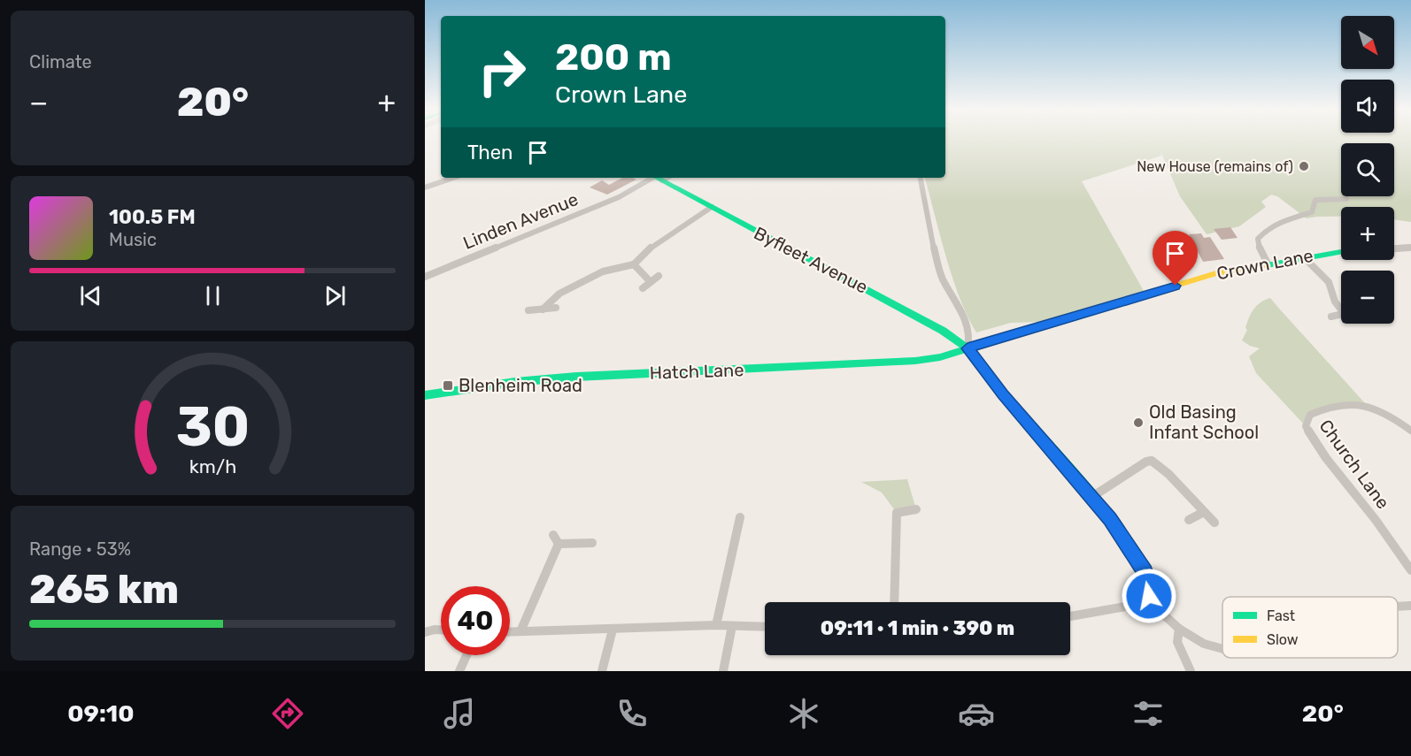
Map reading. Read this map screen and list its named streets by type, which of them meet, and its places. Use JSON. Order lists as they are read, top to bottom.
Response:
{
  "streets": {
    "street": [
      "Linden Avenue",
      "Byfleet Avenue",
      "Crown Lane",
      "Hatch Lane",
      "Church Lane"
    ]
  },
  "crossings": [
    ["Linden Avenue", "Byfleet Avenue"],
    ["Byfleet Avenue", "Crown Lane"],
    ["Byfleet Avenue", "Hatch Lane"],
    ["Crown Lane", "Hatch Lane"]
  ],
  "places": {
    "other": ["New House (remains of)", "Old Basing Infant School"],
    "transit": ["Blenheim Road"]
  },
  "legend": ["Fast", "Slow"],
  "north": "bottom right",
  "page": {
    "tile": [
      "Climate",
      ["Range · 53%", "265 km"]
    ],
    "map_buttons": ["+", "−"],
    "turn": ["200 m", "Crown Lane"],
    "heat": ["−", "20°", "+"],
    "then": "Then",
    "song": ["100.5 FM", "Music"],
    "limit": "40",
    "trip": "09:11 · 1 min · 390 m",
    "tabs": ["09:10", "20°"],
    "gauge": ["30", "km/h"]
  }
}
